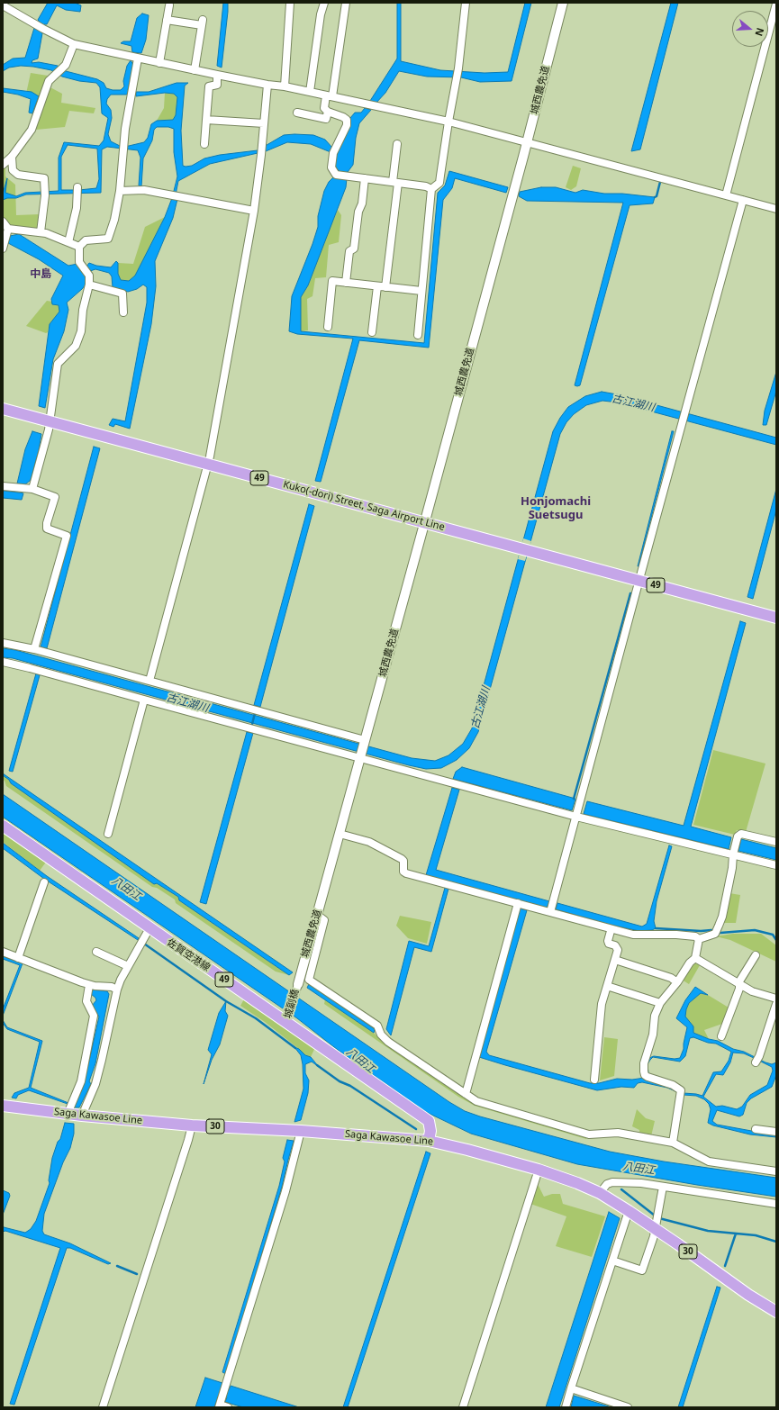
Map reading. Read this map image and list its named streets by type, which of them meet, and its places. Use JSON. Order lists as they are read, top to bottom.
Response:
{
  "streets": {
    "main road": [
      "49",
      "Kuko(-dori) Street, Saga Airport Line",
      "佐賀空港線",
      "Saga Kawasoe Line",
      "30"
    ],
    "street": ["城西農免道", "城副橋"]
  },
  "crossings": [
    ["城西農免道", "Kuko(-dori) Street, Saga Airport Line"],
    ["城西農免道", "城副橋"],
    ["49", "Kuko(-dori) Street, Saga Airport Line"],
    ["佐賀空港線", "城副橋"],
    ["佐賀空港線", "Saga Kawasoe Line"]
  ],
  "districts": ["中島", "Honjomachi Suetsugu"],
  "water": ["古江湖川", "八田江"],
  "north": "right"
}
